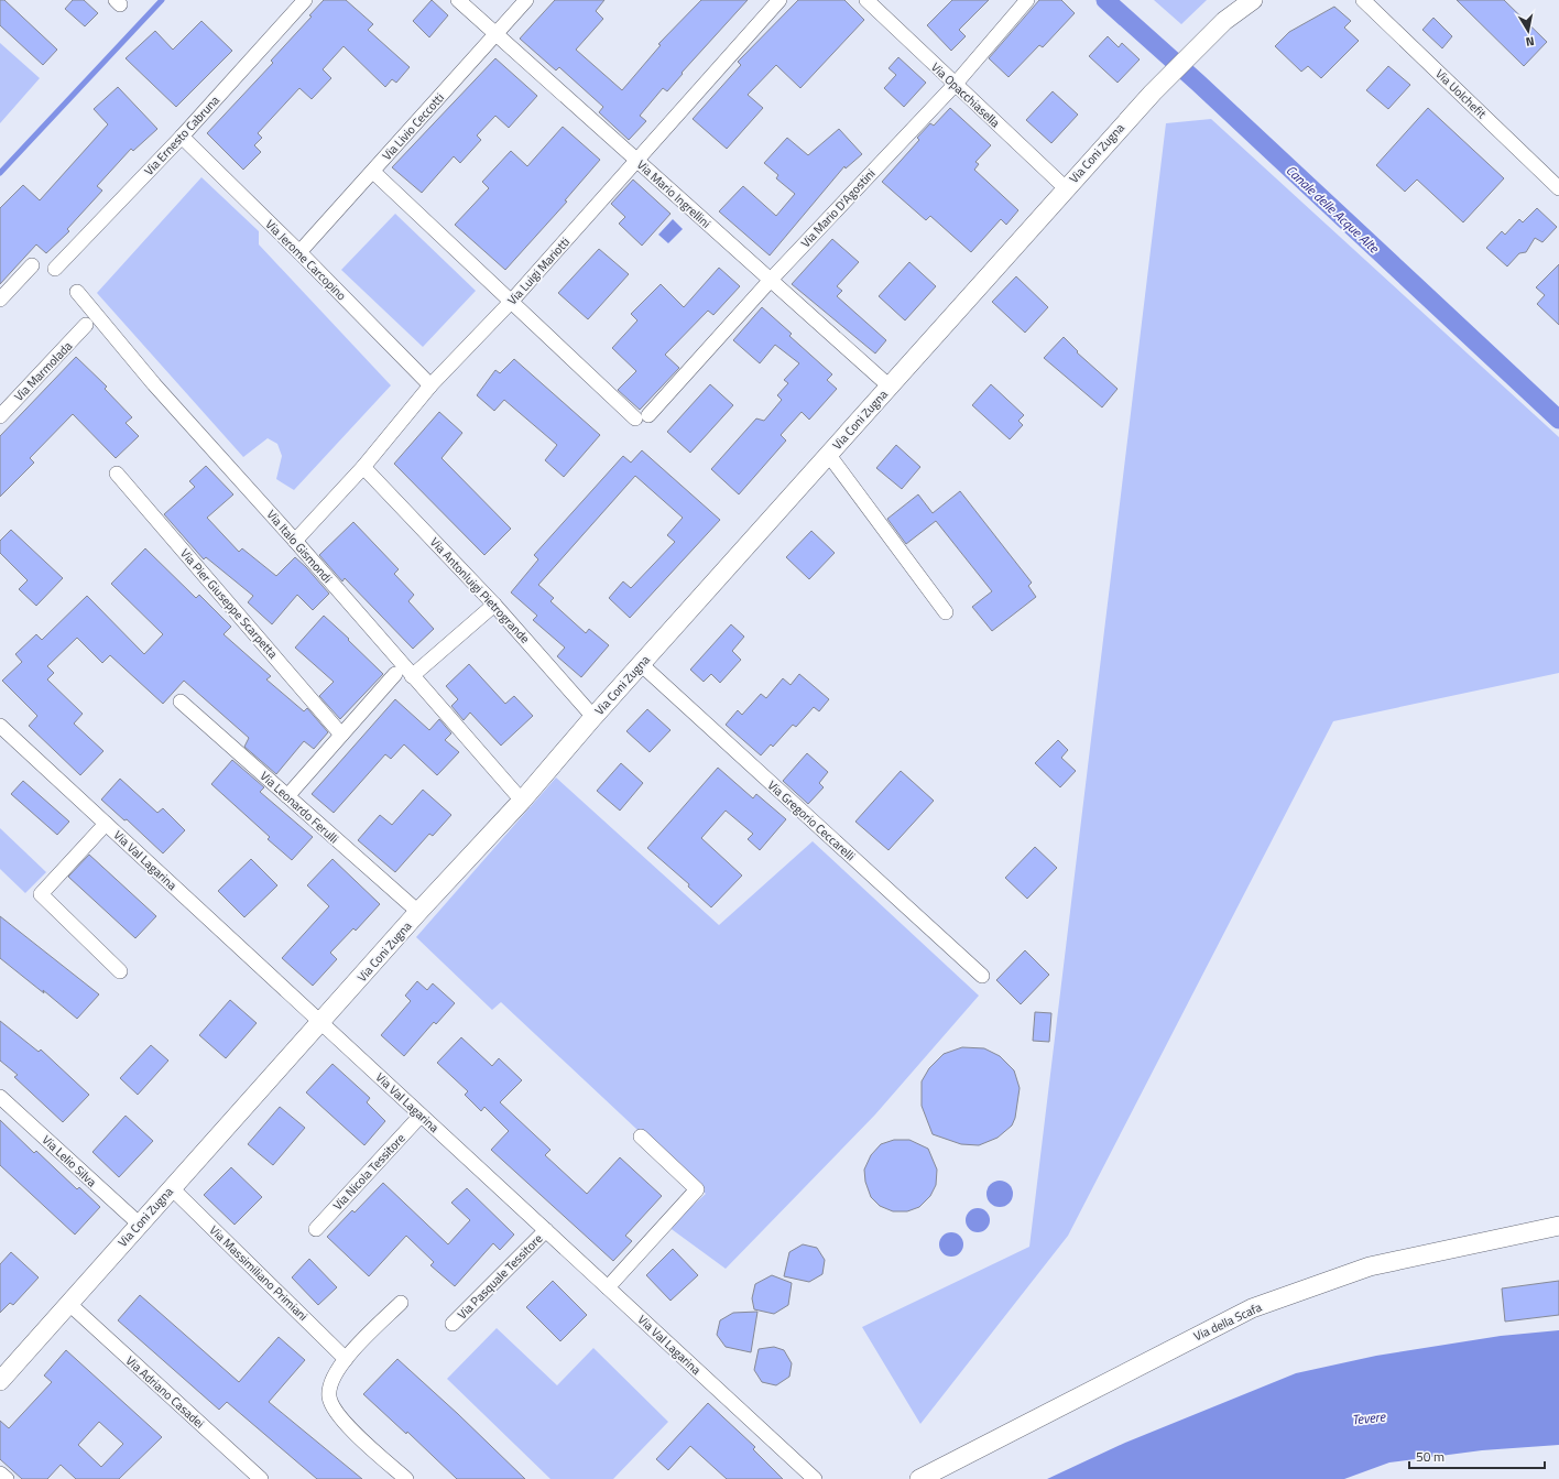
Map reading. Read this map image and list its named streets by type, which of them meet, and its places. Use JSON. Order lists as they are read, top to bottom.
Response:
{
  "streets": {
    "street": [
      "Via Uolchefit",
      "Via Opacchiasella",
      "Via Livio Ceccotti",
      "Via Ernesto Cabruna",
      "Via Coni Zugna",
      "Via Mario Ingrellini",
      "Via Mario D'Agostini",
      "Via Jerome Carcopino",
      "Via Luigi Mariotti",
      "Via Marmolada",
      "Via Italo Gismondi",
      "Via Antonluigi Pietrogrande",
      "Via Pier Giuseppe Scarpetta",
      "Via Leonardo Ferulli",
      "Via Gregorio Ceccarelli",
      "Via Val Lagarina",
      "Via Lelio Silva",
      "Via Nicola Tessitore",
      "Via Massimiliano Primiani",
      "Via Pasquale Tessitore",
      "Via della Scafa",
      "Via Adriano Casadei"
    ]
  },
  "crossings": [
    ["Via Opacchiasella", "Via Coni Zugna"],
    ["Via Opacchiasella", "Via Mario D'Agostini"],
    ["Via Livio Ceccotti", "Via Mario Ingrellini"],
    ["Via Livio Ceccotti", "Via Jerome Carcopino"],
    ["Via Ernesto Cabruna", "Via Jerome Carcopino"],
    ["Via Coni Zugna", "Via Mario Ingrellini"],
    ["Via Coni Zugna", "Via Italo Gismondi"],
    ["Via Coni Zugna", "Via Antonluigi Pietrogrande"],
    ["Via Coni Zugna", "Via Leonardo Ferulli"],
    ["Via Coni Zugna", "Via Gregorio Ceccarelli"],
    ["Via Coni Zugna", "Via Val Lagarina"],
    ["Via Coni Zugna", "Via Lelio Silva"],
    ["Via Coni Zugna", "Via Massimiliano Primiani"],
    ["Via Coni Zugna", "Via Adriano Casadei"],
    ["Via Mario Ingrellini", "Via Mario D'Agostini"],
    ["Via Mario Ingrellini", "Via Luigi Mariotti"],
    ["Via Mario D'Agostini", "Via Luigi Mariotti"],
    ["Via Jerome Carcopino", "Via Luigi Mariotti"],
    ["Via Luigi Mariotti", "Via Italo Gismondi"],
    ["Via Luigi Mariotti", "Via Antonluigi Pietrogrande"],
    ["Via Val Lagarina", "Via Nicola Tessitore"],
    ["Via Val Lagarina", "Via Pasquale Tessitore"]
  ],
  "water": ["Canale delle Acque Alte", "Tevere"],
  "scale_bar": "50 m",
  "north": "bottom"
}
